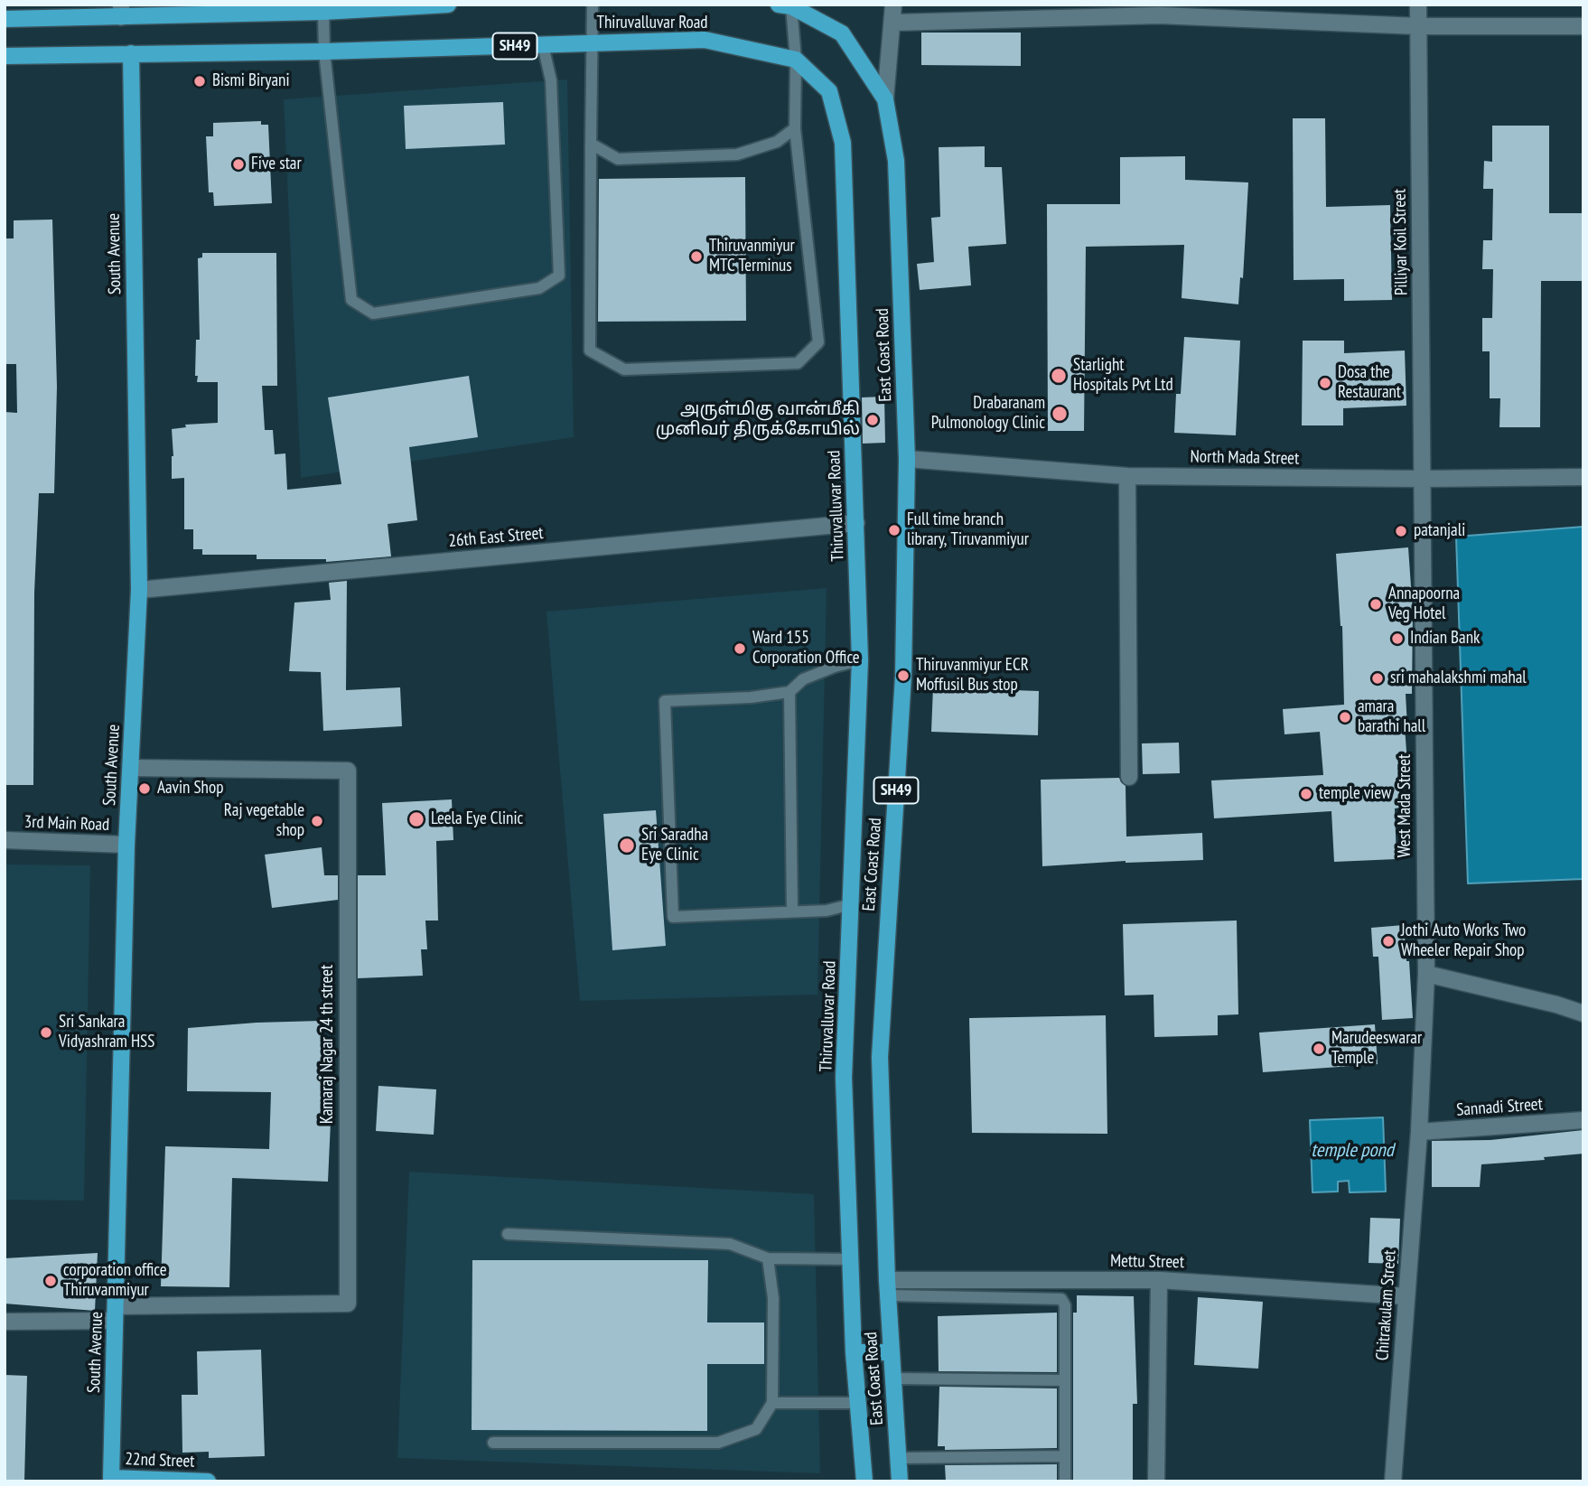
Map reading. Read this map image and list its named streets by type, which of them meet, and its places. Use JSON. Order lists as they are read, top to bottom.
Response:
{
  "streets": {
    "main road": [
      "Thiruvalluvar Road",
      "SH49",
      "South Avenue",
      "East Coast Road",
      "22nd Street"
    ],
    "street": [
      "Pilliyar Koil Street",
      "North Mada Street",
      "26th East Street",
      "West Mada Street",
      "3rd Main Road",
      "Kamaraj Nagar 24 th street",
      "Sannadi Street",
      "Mettu Street",
      "Chitrakulam Street"
    ]
  },
  "crossings": [
    ["Thiruvalluvar Road", "SH49"],
    ["Thiruvalluvar Road", "South Avenue"],
    ["Thiruvalluvar Road", "26th East Street"],
    ["SH49", "South Avenue"],
    ["SH49", "East Coast Road"],
    ["Pilliyar Koil Street", "North Mada Street"],
    ["Pilliyar Koil Street", "West Mada Street"],
    ["South Avenue", "26th East Street"],
    ["South Avenue", "3rd Main Road"],
    ["South Avenue", "Kamaraj Nagar 24 th street"],
    ["South Avenue", "22nd Street"],
    ["East Coast Road", "North Mada Street"],
    ["East Coast Road", "Mettu Street"],
    ["North Mada Street", "West Mada Street"],
    ["West Mada Street", "Sannadi Street"],
    ["West Mada Street", "Chitrakulam Street"],
    ["Sannadi Street", "Chitrakulam Street"],
    ["Mettu Street", "Chitrakulam Street"]
  ],
  "water": ["temple pond"],
  "places": [
    "Bismi Biryani",
    "Five star",
    "Thiruvanmiyur MTC Terminus",
    "Starlight Hospitals Pvt Ltd",
    "Dosa the Restaurant",
    "Drabaranam Pulmonology Clinic",
    "அருள்மிகு வான்மீகி முனிவர் திருக்கோயில்",
    "Full time branch library, Tiruvanmiyur",
    "patanjali",
    "Annapoorna Veg Hotel",
    "Indian Bank",
    "Ward 155 Corporation Office",
    "Thiruvanmiyur ECR Moffusil Bus stop",
    "sri mahalakshmi mahal",
    "amara barathi hall",
    "Aavin Shop",
    "temple view",
    "Leela Eye Clinic",
    "Raj vegetable shop",
    "Sri Saradha Eye Clinic",
    "Jothi Auto Works Two Wheeler Repair Shop",
    "Sri Sankara Vidyashram HSS",
    "Marudeeswarar Temple",
    "corporation office Thiruvanmiyur"
  ]
}
